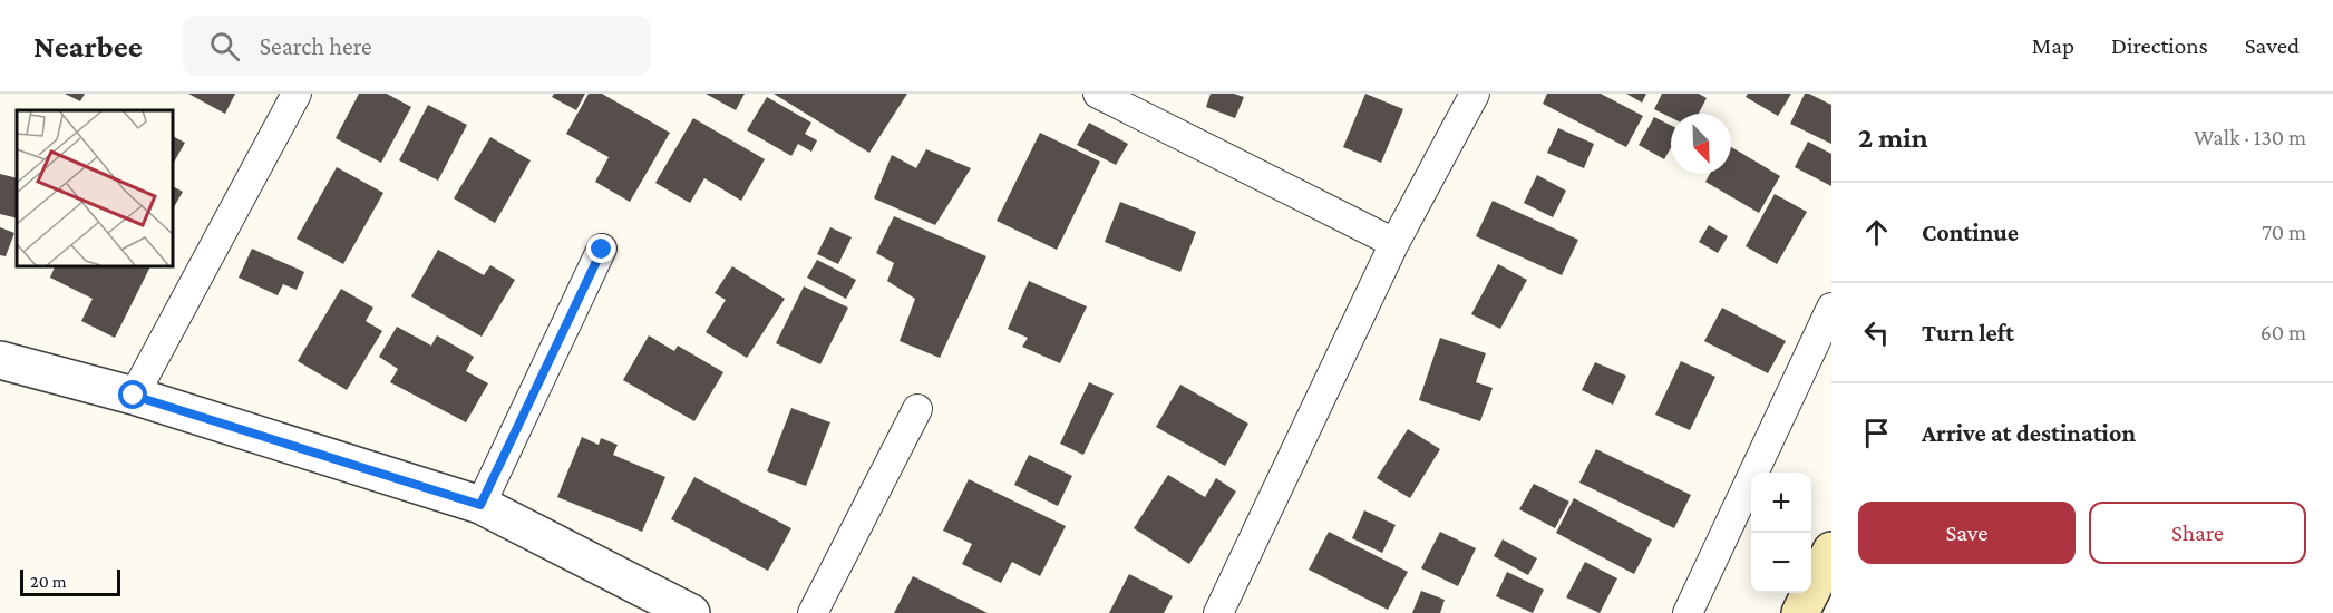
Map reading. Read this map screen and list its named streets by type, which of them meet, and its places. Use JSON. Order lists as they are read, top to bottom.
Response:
{
  "scale_bar": "20 m",
  "north": "bottom right",
  "page": {
    "header": "Nearbee",
    "search": "Search here",
    "nav": ["Map", "Directions", "Saved"],
    "heading": ["2 min", "Walk · 130 m"],
    "list": [
      ["Continue", "70 m"],
      ["Turn left", "60 m"],
      "Arrive at destination"
    ],
    "map_buttons": ["+", "−"],
    "buttons": ["Save", "Share"],
    "scale": "20 m"
  }
}
